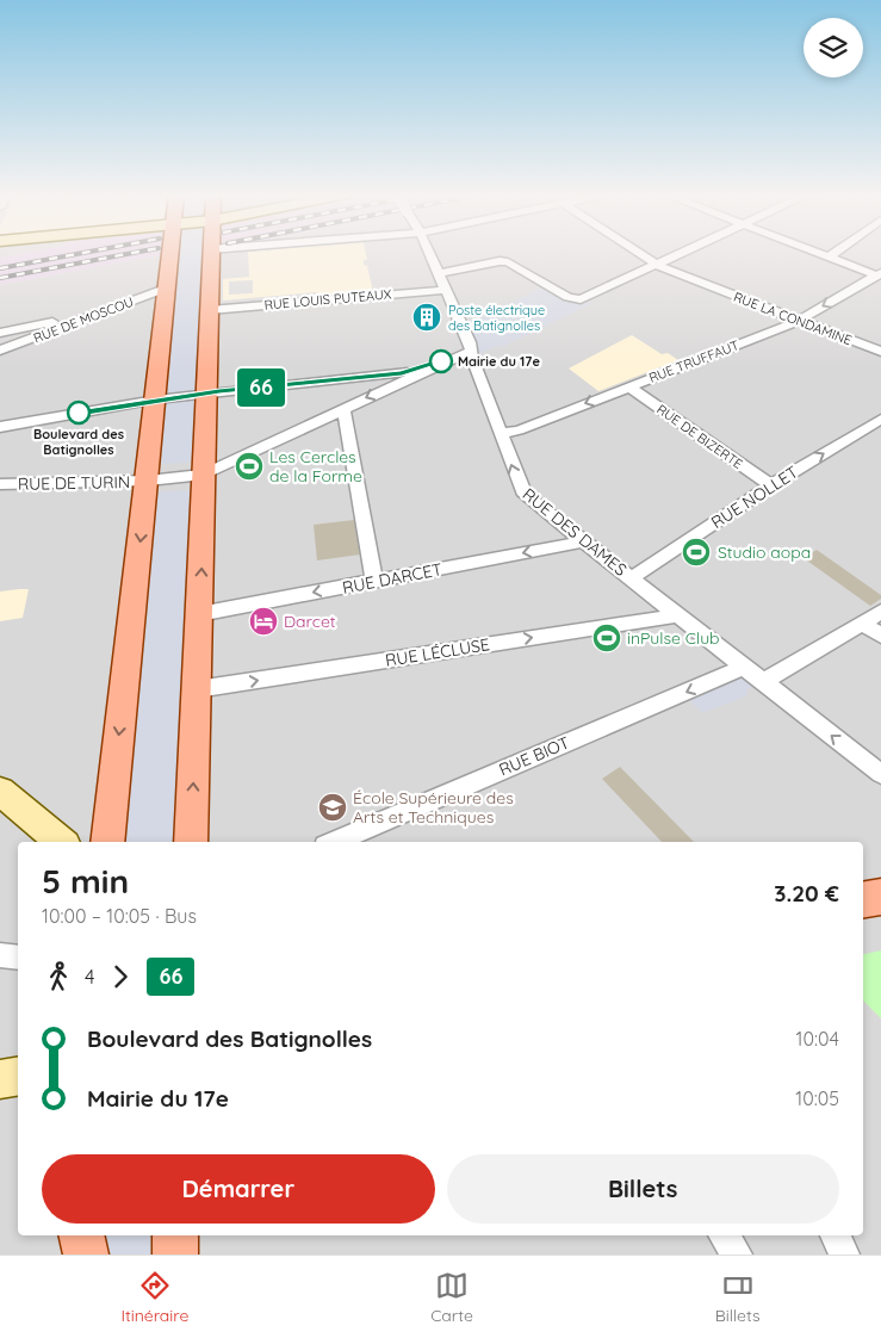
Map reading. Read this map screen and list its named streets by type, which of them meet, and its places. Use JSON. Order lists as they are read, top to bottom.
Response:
{
  "streets": {
    "street": [
      "RUE LOUIS PUTEAUX",
      "RUE LA CONDAMINE",
      "RUE DE MOSCOU",
      "RUE TRUFFAUT",
      "RUE DE BIZERTE",
      "RUE DE TURIN",
      "RUE NOLLET",
      "RUE DES DAMES",
      "RUE DARCET",
      "RUE LÉCLUSE",
      "RUE BIOT"
    ]
  },
  "crossings": [
    ["RUE LOUIS PUTEAUX", "RUE DES DAMES"],
    ["RUE LA CONDAMINE", "RUE TRUFFAUT"],
    ["RUE TRUFFAUT", "RUE DE BIZERTE"],
    ["RUE TRUFFAUT", "RUE DES DAMES"],
    ["RUE DE BIZERTE", "RUE NOLLET"],
    ["RUE NOLLET", "RUE DES DAMES"],
    ["RUE DES DAMES", "RUE DARCET"],
    ["RUE DES DAMES", "RUE LÉCLUSE"],
    ["RUE DES DAMES", "RUE BIOT"]
  ],
  "one_way": [
    "RUE TRUFFAUT",
    "RUE NOLLET",
    "RUE DES DAMES",
    "RUE LÉCLUSE",
    "RUE BIOT"
  ],
  "places": {
    "building": ["Poste électrique des Batignolles"],
    "other": ["Mairie du 17e", "Boulevard des Batignolles"],
    "sports": ["Les Cercles de la Forme", "Studio aopa", "inPulse Club"],
    "hotel": ["Darcet"],
    "school or university": ["École Supérieure des Arts et Techniques"]
  },
  "lines": ["bus line 66"],
  "page": {
    "on_map": "66",
    "heading": ["5 min", "10:00 – 10:05 · Bus", "3.20 €"],
    "legs": ["4", "66"],
    "list": [
      {
        "name": "Boulevard des Batignolles",
        "value": "10:04"
      },
      {
        "name": "Mairie du 17e",
        "value": "10:05"
      }
    ],
    "buttons": ["Démarrer", "Billets"],
    "tabs": ["Itinéraire", "Carte", "Billets"]
  }
}
